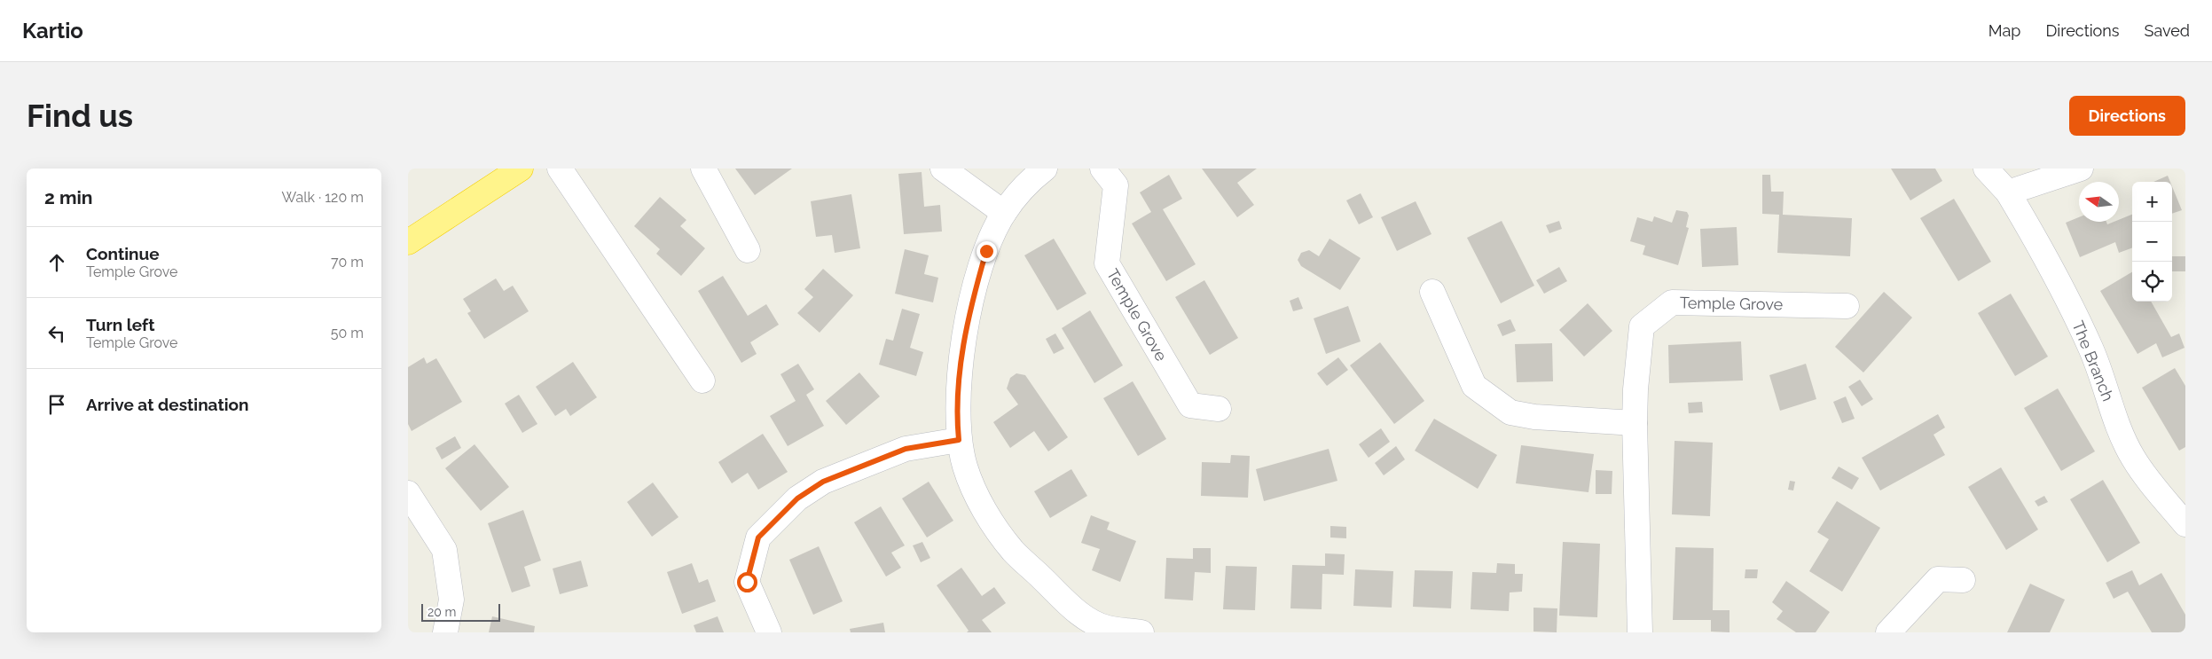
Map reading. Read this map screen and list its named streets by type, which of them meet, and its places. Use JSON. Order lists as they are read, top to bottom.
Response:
{
  "streets": {
    "street": ["Temple Grove", "The Branch"]
  },
  "scale_bar": "20 m",
  "north": "left",
  "page": {
    "header": "Kartio",
    "nav": ["Map", "Directions", "Saved"],
    "buttons": "Directions",
    "title": "Find us",
    "heading": ["2 min", "Walk · 120 m"],
    "map_buttons": ["+", "−"],
    "list": [
      ["Continue", "Temple Grove", "70 m"],
      ["Turn left", "Temple Grove", "50 m"],
      "Arrive at destination"
    ],
    "scale": "20 m"
  }
}
